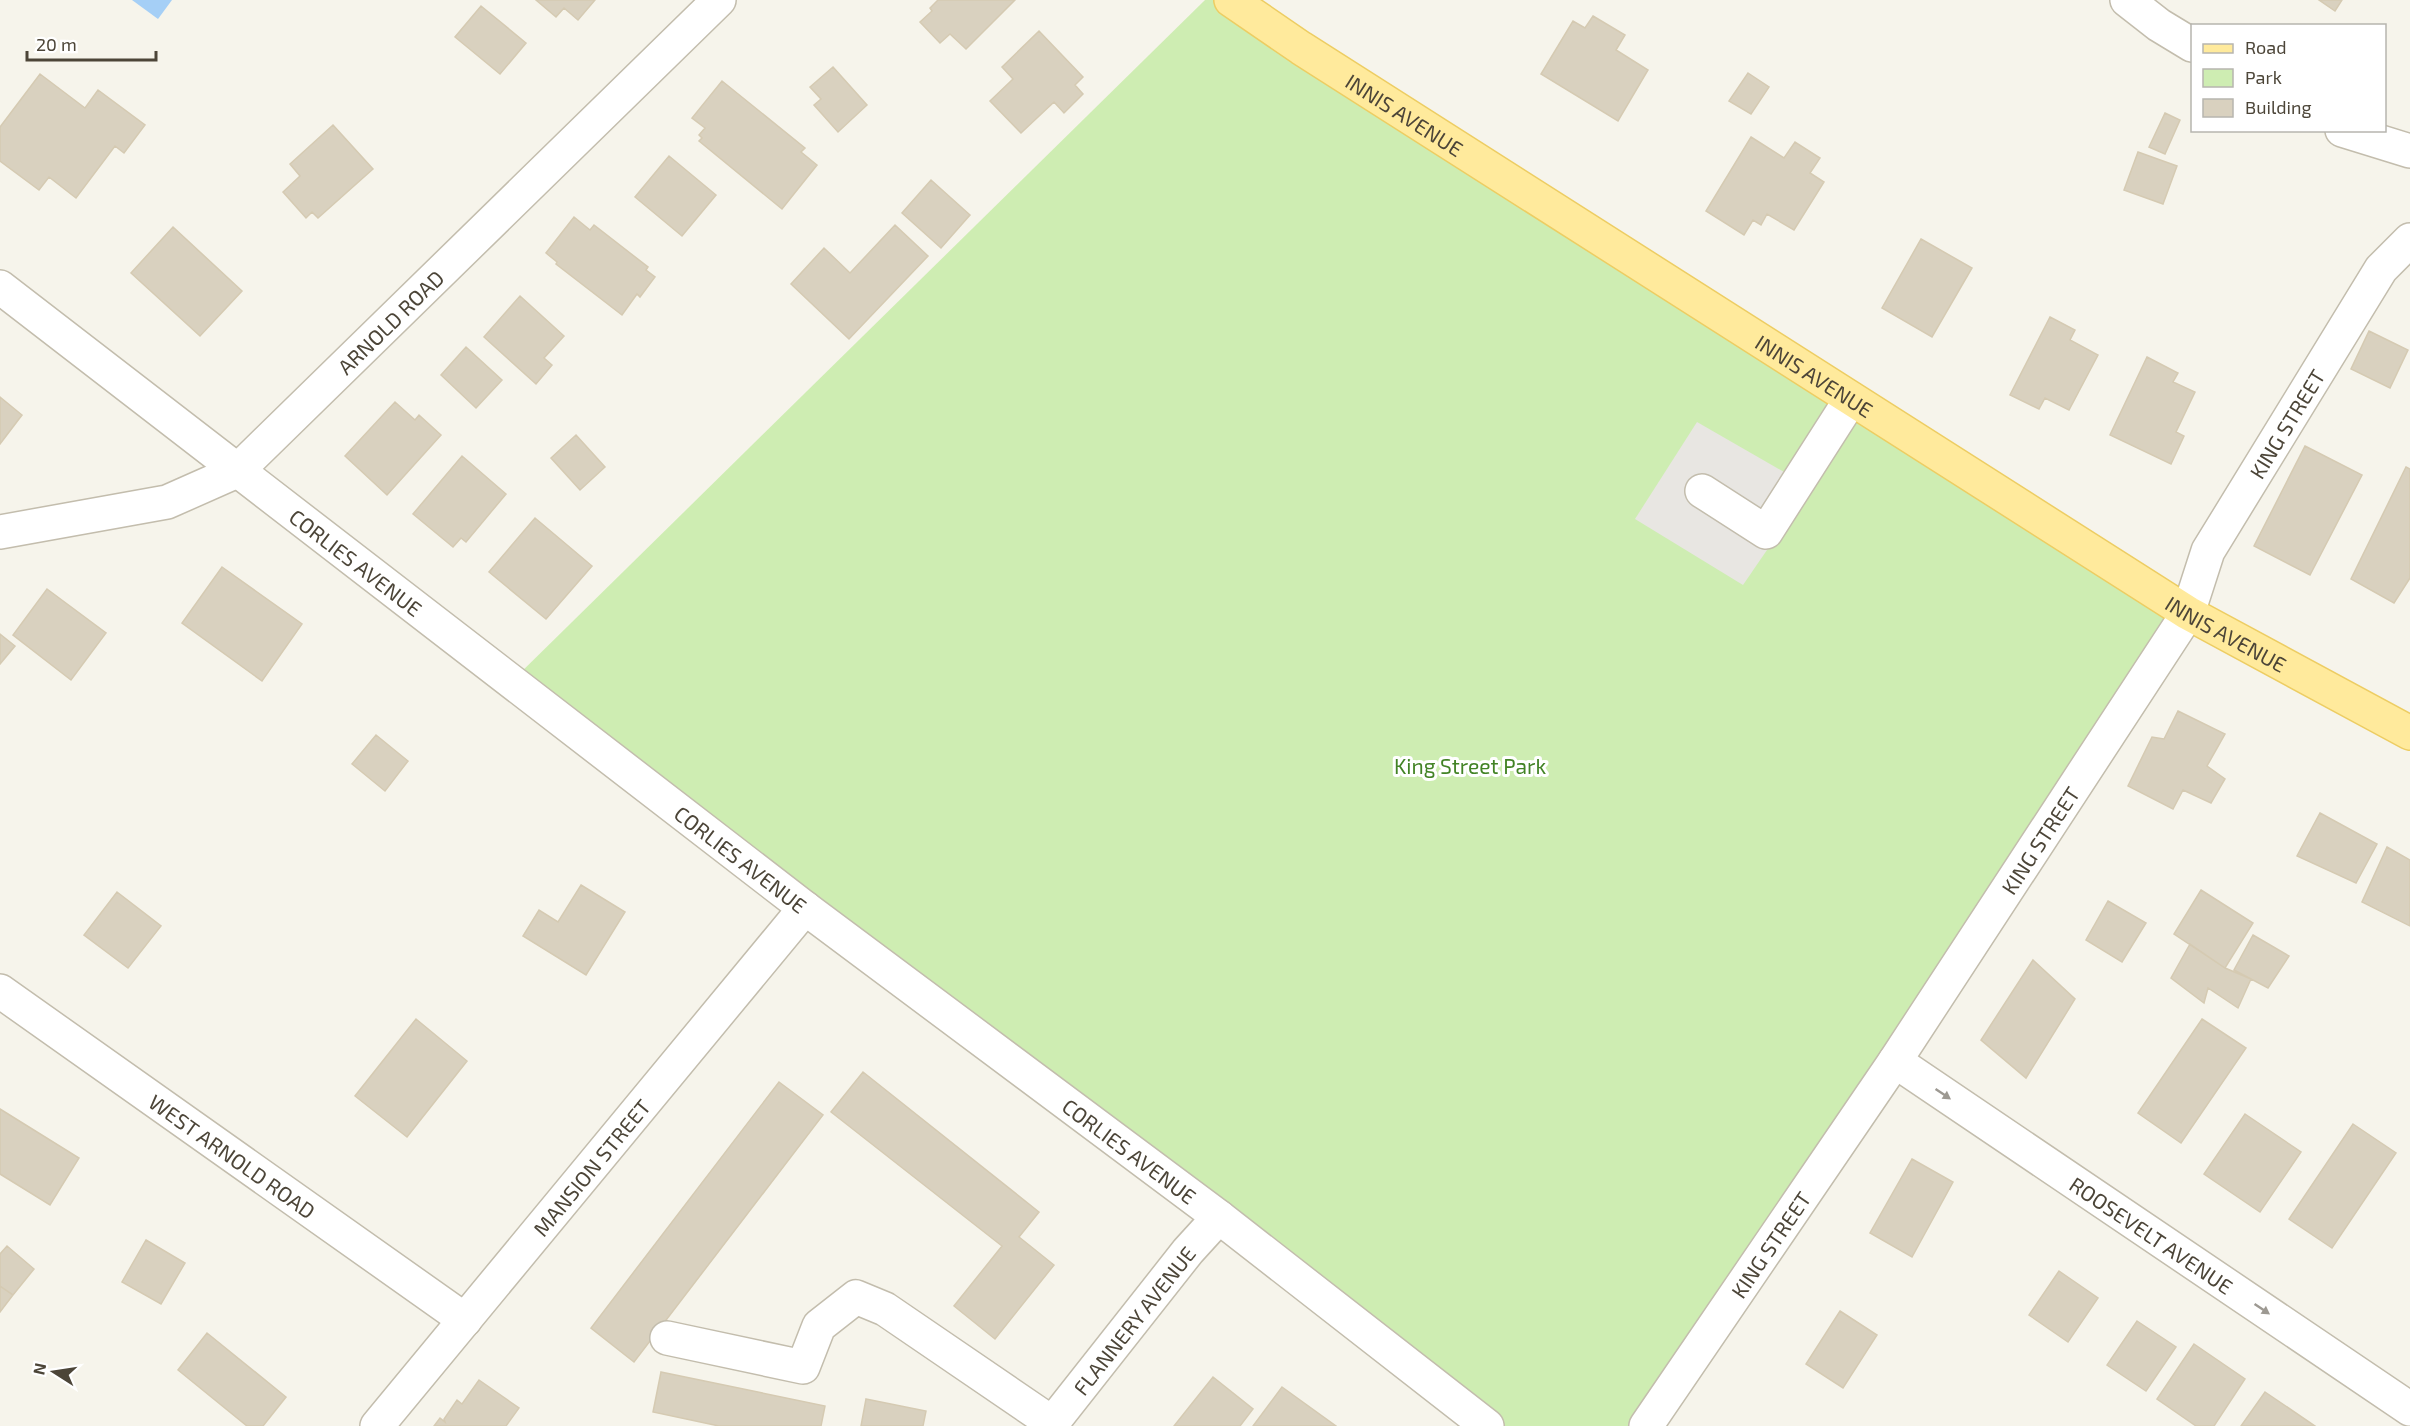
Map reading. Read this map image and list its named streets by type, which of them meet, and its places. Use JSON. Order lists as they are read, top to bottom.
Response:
{
  "streets": {
    "main road": ["INNIS AVENUE"],
    "street": [
      "ARNOLD ROAD",
      "KING STREET",
      "CORLIES AVENUE",
      "WEST ARNOLD ROAD",
      "MANSION STREET",
      "ROOSEVELT AVENUE",
      "FLANNERY AVENUE"
    ]
  },
  "crossings": [
    ["INNIS AVENUE", "KING STREET"],
    ["ARNOLD ROAD", "CORLIES AVENUE"],
    ["KING STREET", "ROOSEVELT AVENUE"],
    ["CORLIES AVENUE", "MANSION STREET"],
    ["CORLIES AVENUE", "FLANNERY AVENUE"],
    ["WEST ARNOLD ROAD", "MANSION STREET"]
  ],
  "one_way": ["ROOSEVELT AVENUE"],
  "parks": ["King Street Park"],
  "legend": ["Road", "Park", "Building"],
  "scale_bar": "20 m",
  "north": "left"
}
